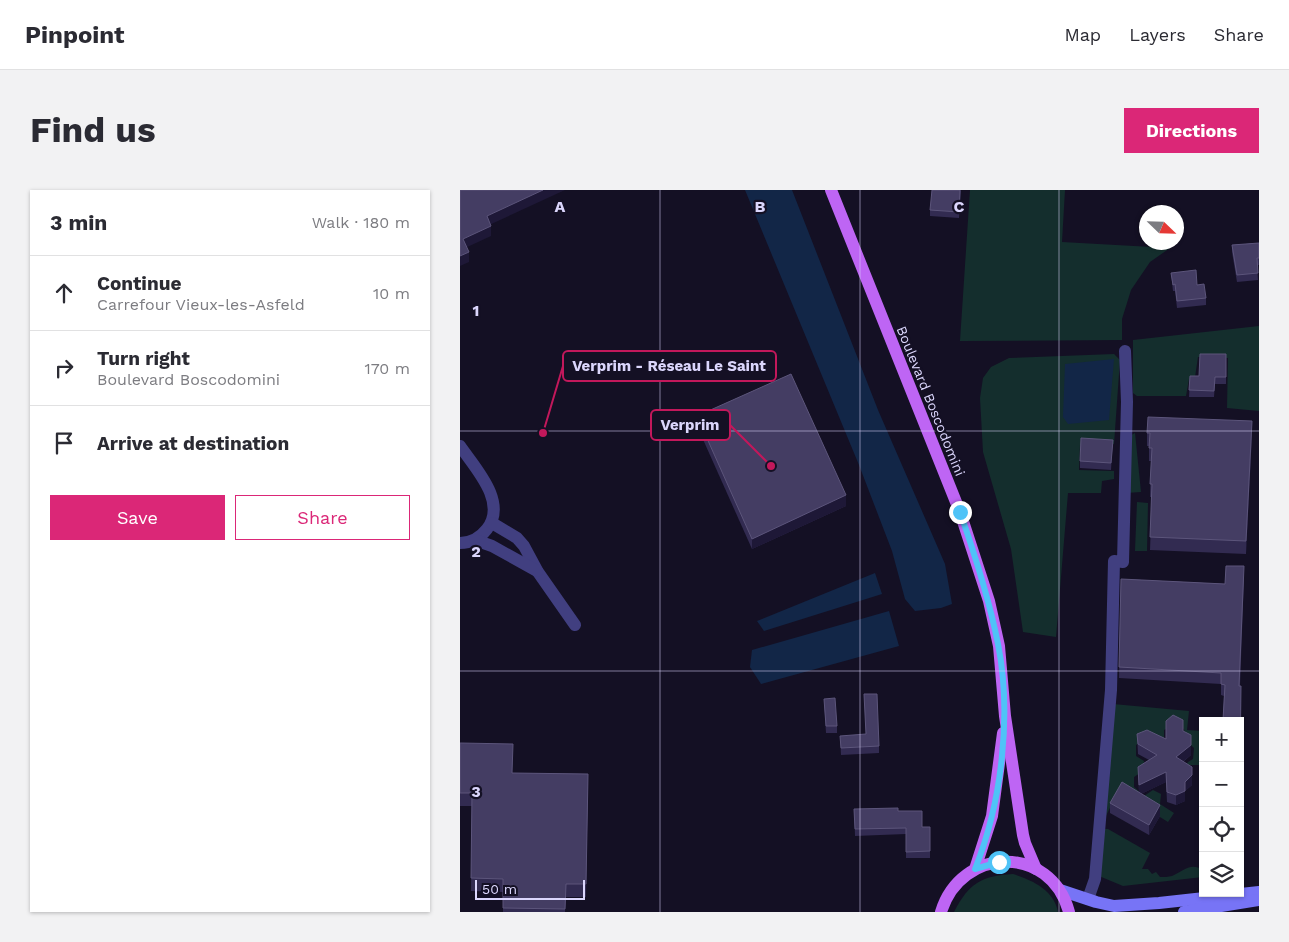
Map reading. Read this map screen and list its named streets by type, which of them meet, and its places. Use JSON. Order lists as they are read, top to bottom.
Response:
{
  "streets": {
    "main road": ["Boulevard Boscodomini"]
  },
  "places": ["Verprim - Réseau Le Saint", "Verprim"],
  "scale_bar": "50 m",
  "north": "bottom right",
  "page": {
    "header": "Pinpoint",
    "nav": ["Map", "Layers", "Share"],
    "buttons": [
      "Directions",
      ["Save", "Share"]
    ],
    "title": "Find us",
    "heading": ["3 min", "Walk · 180 m"],
    "list": [
      ["Continue", "Carrefour Vieux-les-Asfeld", "10 m"],
      ["Turn right", "Boulevard Boscodomini", "170 m"],
      "Arrive at destination"
    ],
    "map_buttons": ["+", "−"],
    "scale": "50 m"
  },
  "grid": {
    "columns": ["A", "B", "C"],
    "rows": ["1", "2", "3"]
  }
}
